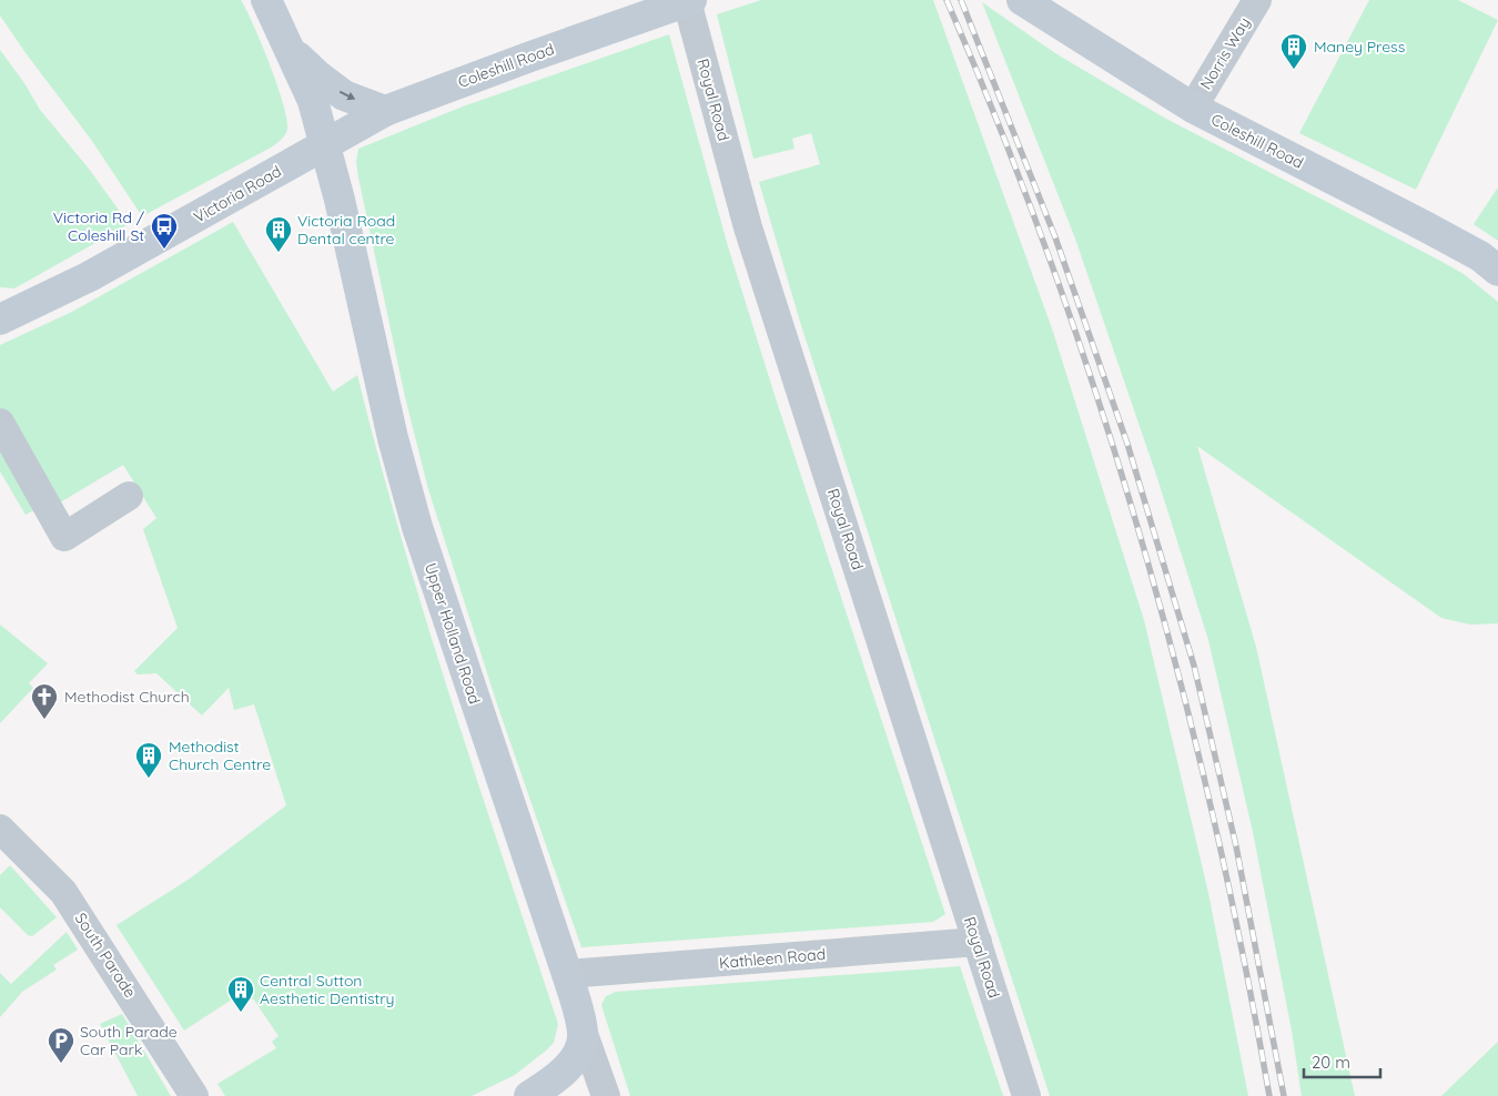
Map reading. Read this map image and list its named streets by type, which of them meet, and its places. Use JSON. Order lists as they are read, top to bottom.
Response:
{
  "streets": {
    "street": [
      "Norris Way",
      "Coleshill Road",
      "Royal Road",
      "Victoria Road",
      "Upper Holland Road",
      "South Parade",
      "Kathleen Road"
    ]
  },
  "crossings": [
    ["Norris Way", "Coleshill Road"],
    ["Coleshill Road", "Royal Road"],
    ["Coleshill Road", "Victoria Road"],
    ["Coleshill Road", "Upper Holland Road"],
    ["Royal Road", "Kathleen Road"],
    ["Victoria Road", "Upper Holland Road"],
    ["Upper Holland Road", "Kathleen Road"]
  ],
  "places": {
    "building": [
      "Maney Press",
      "Victoria Road Dental centre",
      "Methodist Church Centre",
      "Central Sutton Aesthetic Dentistry"
    ],
    "bus stop": ["Victoria Rd / Coleshill St"],
    "church": ["Methodist Church"],
    "parking": ["South Parade Car Park"]
  },
  "scale_bar": "20 m"
}
